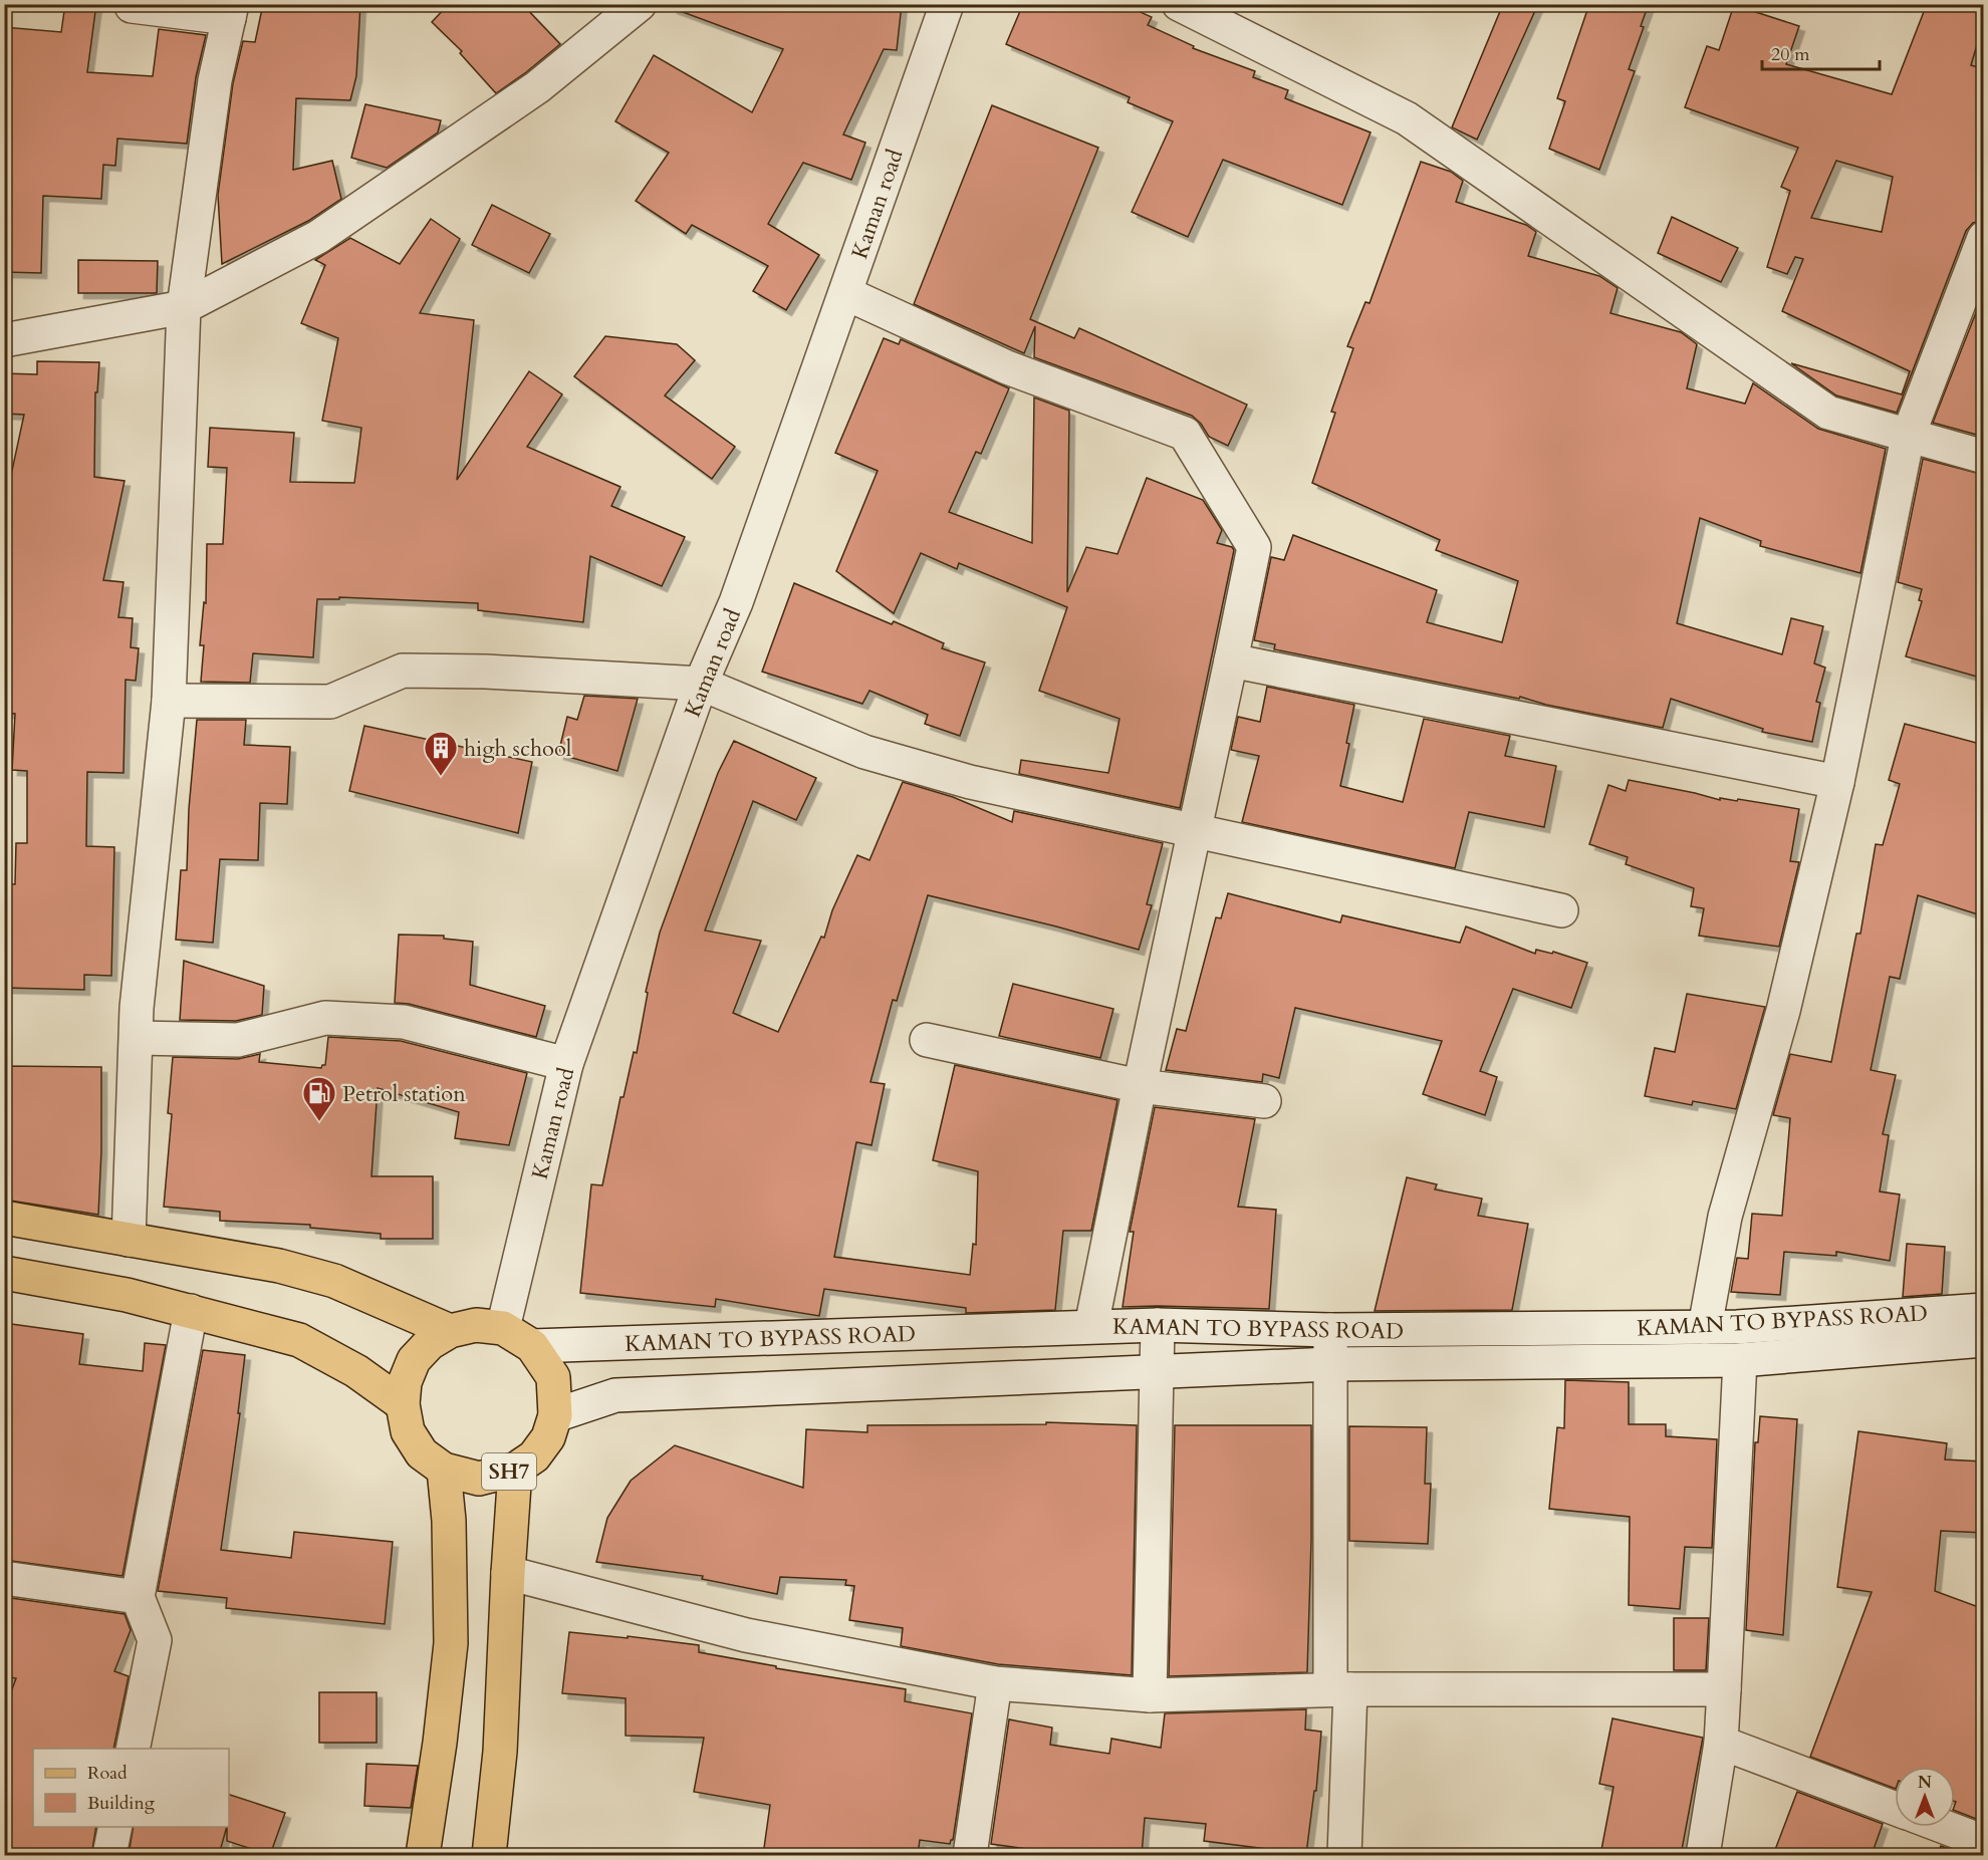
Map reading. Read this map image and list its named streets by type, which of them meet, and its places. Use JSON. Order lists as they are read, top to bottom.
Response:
{
  "streets": {
    "main road": ["SH7"],
    "street": ["Kaman road", "KAMAN TO BYPASS ROAD"]
  },
  "crossings": [
    ["Kaman road", "KAMAN TO BYPASS ROAD"],
    ["Kaman road", "SH7"],
    ["KAMAN TO BYPASS ROAD", "SH7"]
  ],
  "places": {
    "building": ["high school"],
    "fuel station": ["Petrol station"]
  },
  "legend": ["Road", "Building"],
  "scale_bar": "20 m",
  "north": "top"
}
